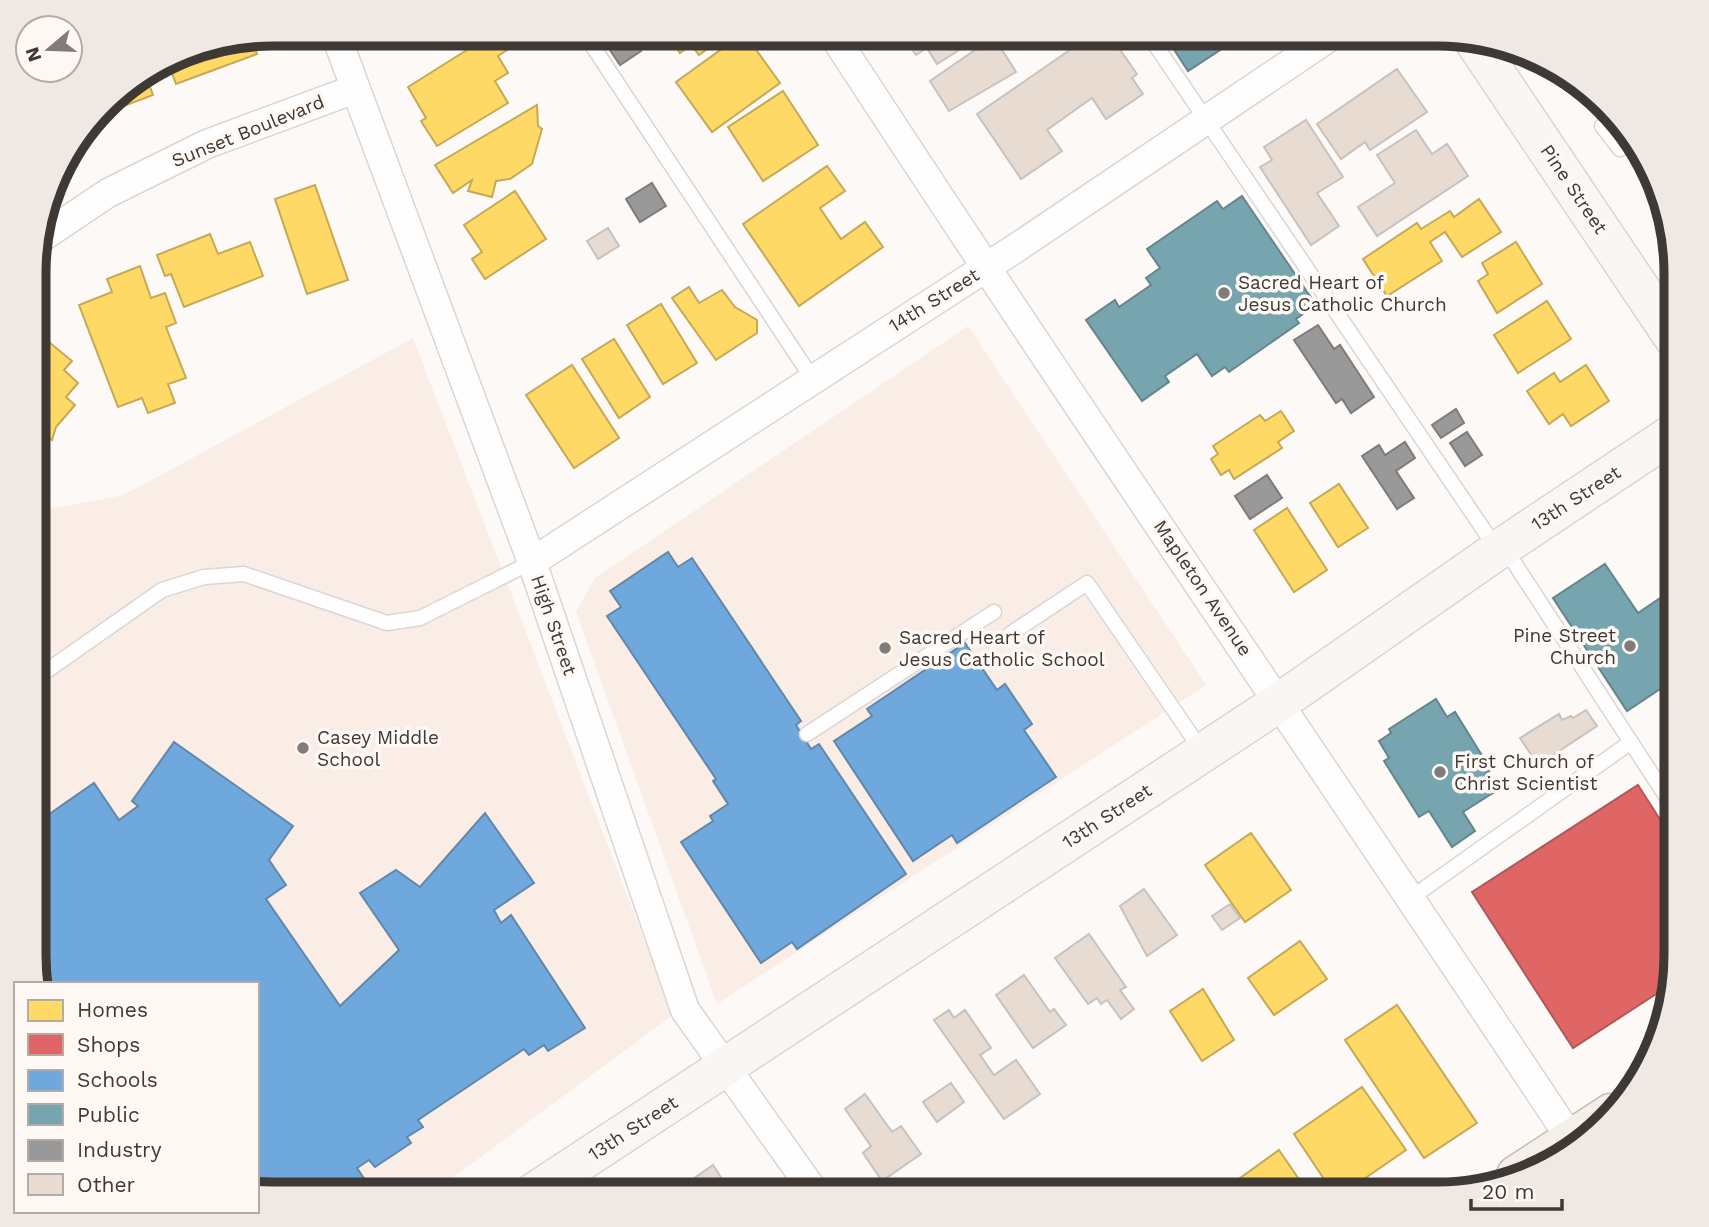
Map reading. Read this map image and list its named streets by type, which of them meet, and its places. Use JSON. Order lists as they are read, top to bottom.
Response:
{
  "streets": {
    "street": [
      "Sunset Boulevard",
      "Pine Street",
      "14th Street",
      "13th Street",
      "Mapleton Avenue",
      "High Street"
    ]
  },
  "crossings": [
    ["Sunset Boulevard", "High Street"],
    ["14th Street", "Mapleton Avenue"],
    ["14th Street", "High Street"],
    ["13th Street", "Mapleton Avenue"],
    ["13th Street", "High Street"]
  ],
  "places": [
    "Sacred Heart of Jesus Catholic Church",
    "Pine Street Church",
    "Sacred Heart of Jesus Catholic School",
    "Casey Middle School",
    "First Church of Christ Scientist"
  ],
  "legend": [
    "Homes",
    "Shops",
    "Schools",
    "Public",
    "Industry",
    "Other"
  ],
  "scale_bar": "20 m",
  "north": "left"
}
